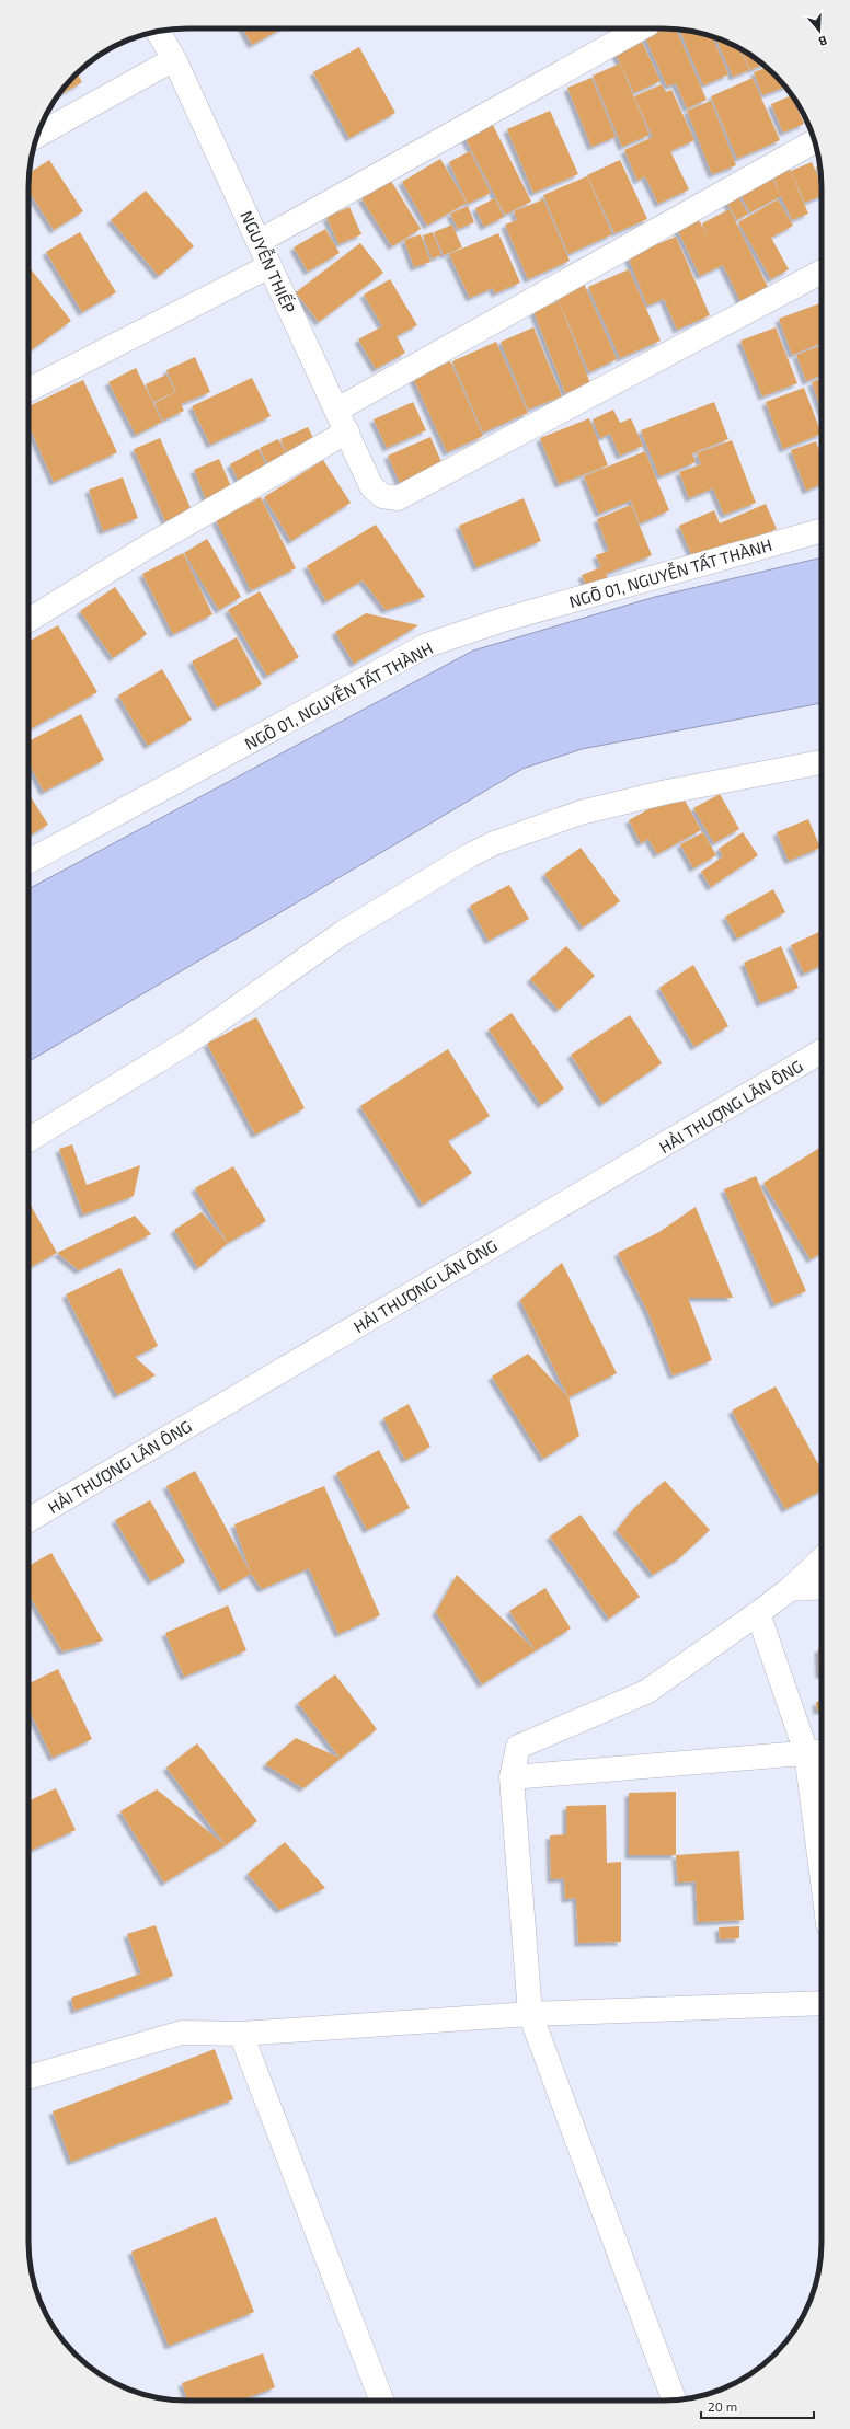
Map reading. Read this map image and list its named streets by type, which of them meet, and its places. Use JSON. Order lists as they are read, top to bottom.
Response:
{
  "streets": {
    "street": ["NGUYỄN THIẾP", "NGÕ 01, NGUYỄN TẤT THÀNH", "HẢI THƯỢNG LÃN ÔNG"]
  },
  "scale_bar": "20 m",
  "north": "bottom"
}
